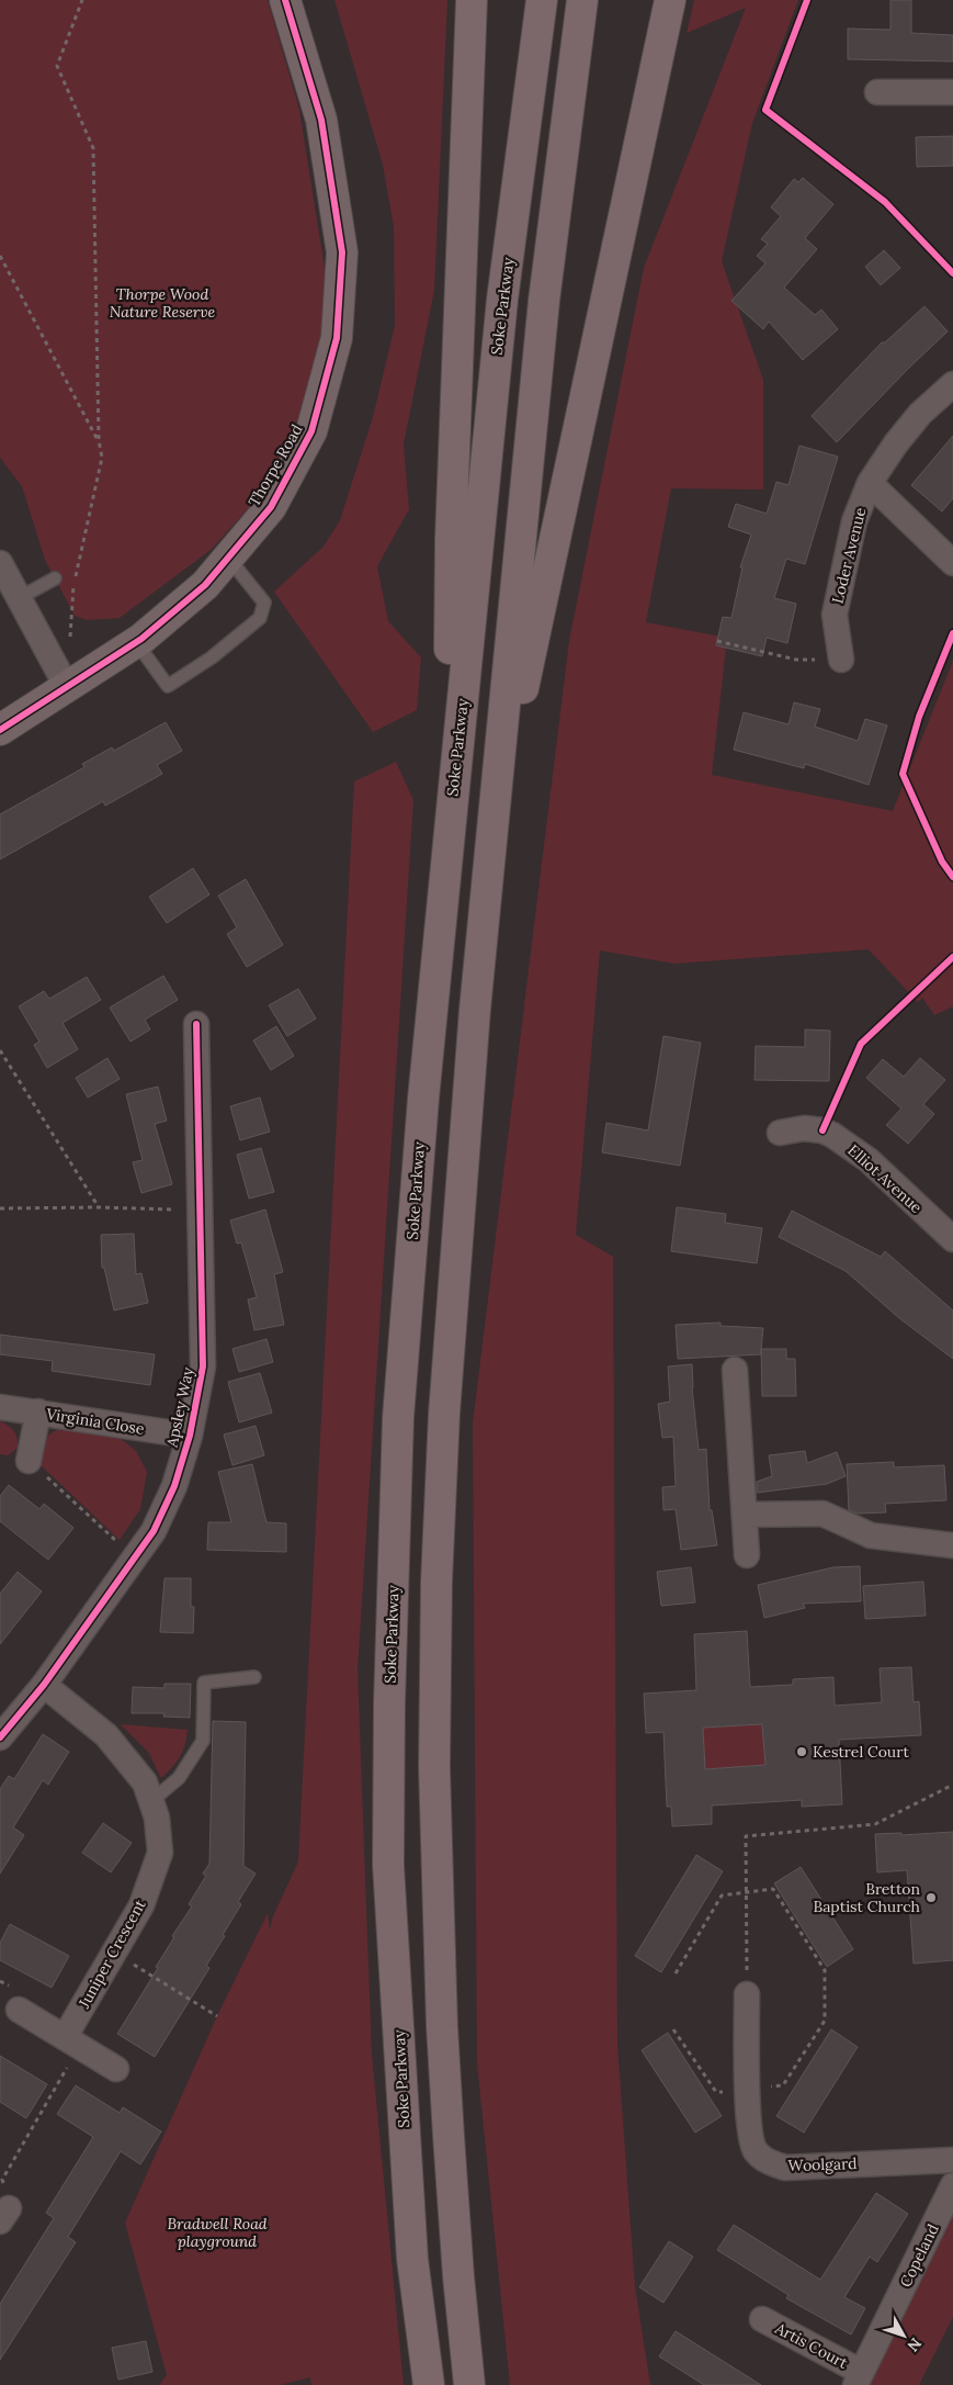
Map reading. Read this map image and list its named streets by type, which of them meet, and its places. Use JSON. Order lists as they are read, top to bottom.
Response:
{
  "streets": {
    "highway": ["Soke Parkway"],
    "street": [
      "Thorpe Road",
      "Loder Avenue",
      "Elliot Avenue",
      "Apsley Way",
      "Virginia Close",
      "Juniper Crescent",
      "Woolgard",
      "Copeland",
      "Artis Court"
    ]
  },
  "crossings": [
    ["Apsley Way", "Virginia Close"],
    ["Apsley Way", "Juniper Crescent"],
    ["Copeland", "Artis Court"]
  ],
  "parks": ["Thorpe Wood Nature Reserve", "Bradwell Road playground"],
  "places": ["Kestrel Court", "Bretton Baptist Church"],
  "north": "bottom right"
}
